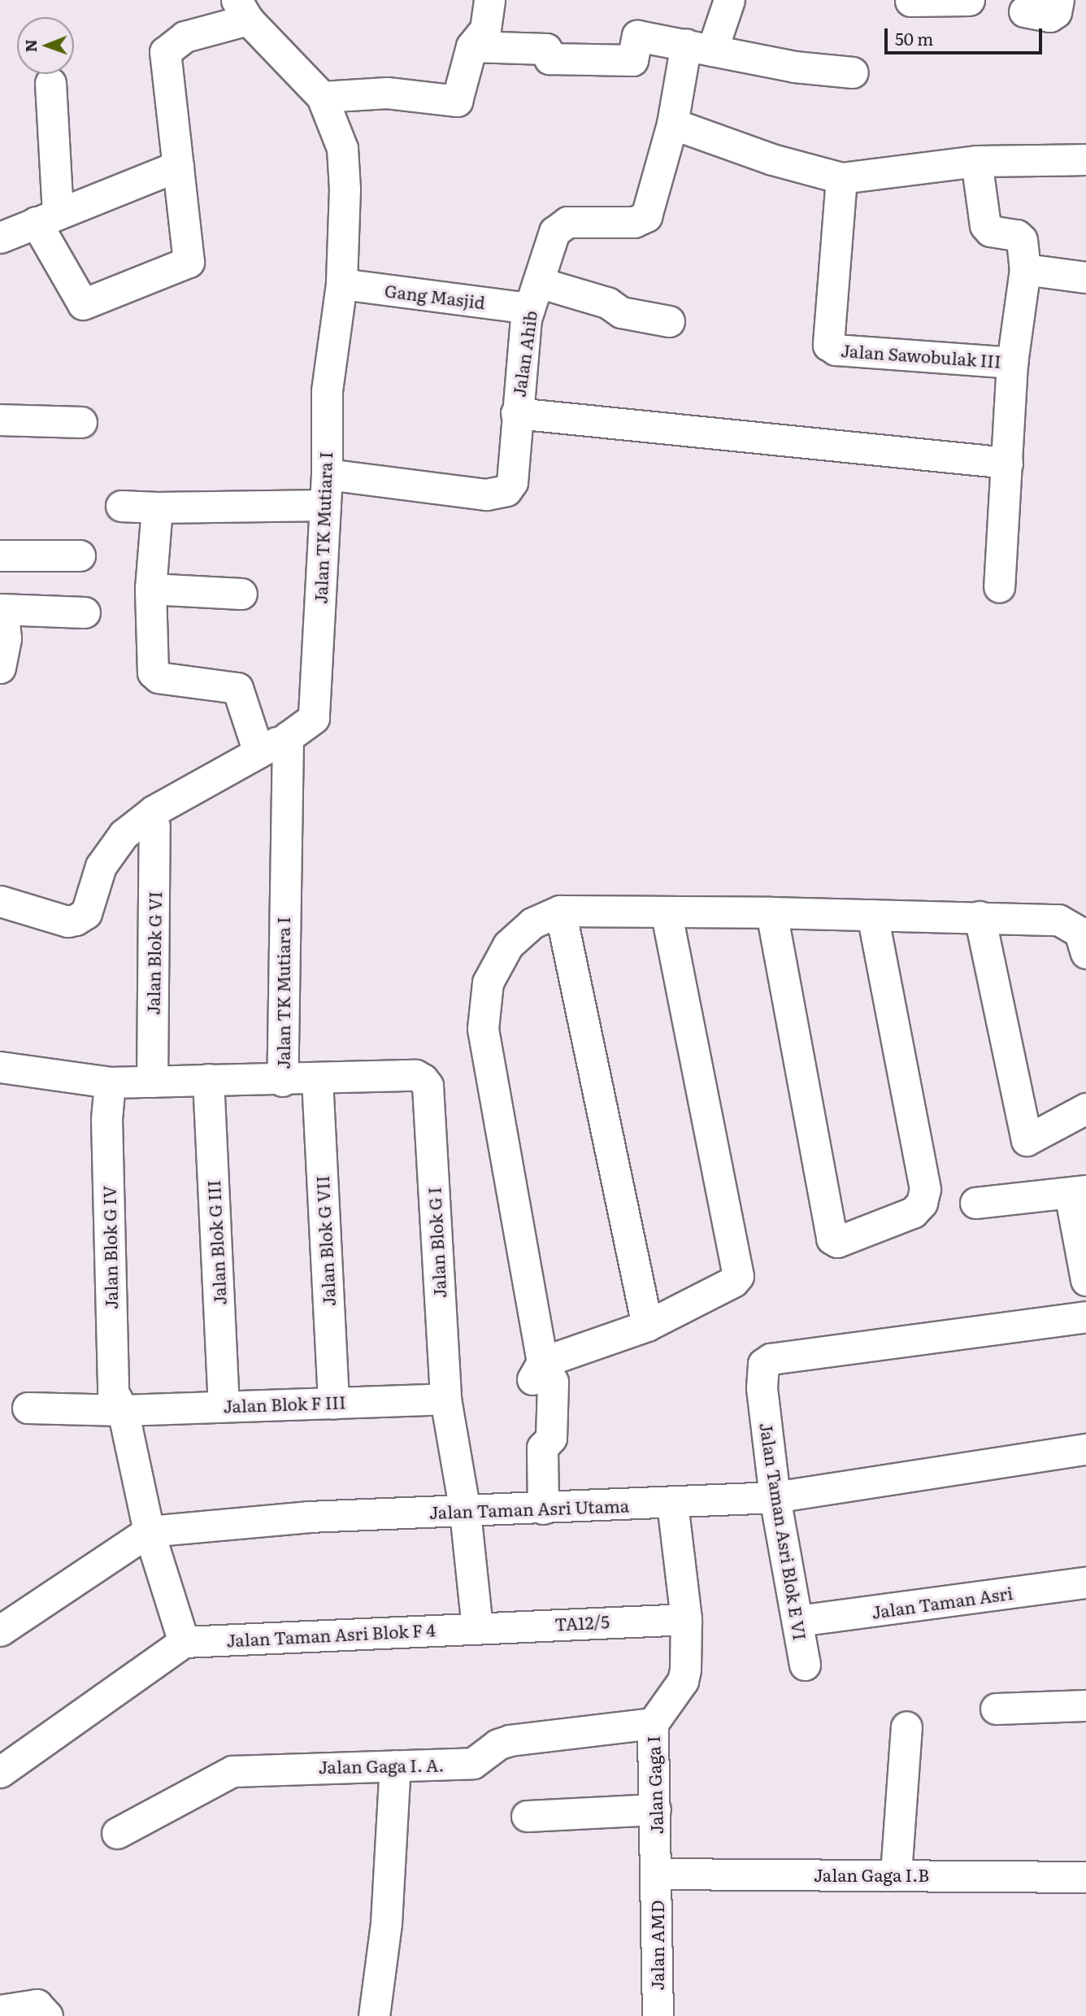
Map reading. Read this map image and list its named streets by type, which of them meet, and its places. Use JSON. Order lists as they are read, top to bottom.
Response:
{
  "streets": {
    "street": [
      "Gang Masjid",
      "Jalan Ahib",
      "Jalan Sawobulak III",
      "Jalan TK Mutiara I",
      "Jalan Blok G VI",
      "Jalan Blok G VII",
      "Jalan Blok G III",
      "Jalan Blok G I",
      "Jalan Blok G IV",
      "Jalan Blok F III",
      "Jalan Taman Asri Utama",
      "Jalan Taman Asri Blok E VI",
      "Jalan Taman Asri",
      "TA12/5",
      "Jalan Taman Asri Blok F 4",
      "Jalan Gaga I. A.",
      "Jalan Gaga I",
      "Jalan Gaga I.B",
      "Jalan AMD"
    ]
  },
  "crossings": [
    ["Gang Masjid", "Jalan Ahib"],
    ["Gang Masjid", "Jalan TK Mutiara I"],
    ["Jalan Ahib", "Jalan TK Mutiara I"],
    ["Jalan Blok G VII", "Jalan Blok G I"],
    ["Jalan Blok G VII", "Jalan Blok F III"],
    ["Jalan Blok G III", "Jalan Blok F III"],
    ["Jalan Blok G I", "Jalan Blok F III"],
    ["Jalan Blok G I", "Jalan Taman Asri Utama"],
    ["Jalan Blok G I", "TA12/5"],
    ["Jalan Blok G I", "Jalan Taman Asri Blok F 4"],
    ["Jalan Blok G IV", "Jalan Blok F III"],
    ["Jalan Blok G IV", "Jalan Taman Asri Utama"],
    ["Jalan Blok G IV", "Jalan Taman Asri Blok F 4"],
    ["Jalan Taman Asri Utama", "Jalan Taman Asri Blok E VI"],
    ["Jalan Taman Asri Utama", "Jalan Gaga I"],
    ["Jalan Taman Asri Blok E VI", "Jalan Taman Asri"],
    ["TA12/5", "Jalan Taman Asri Blok F 4"],
    ["TA12/5", "Jalan Gaga I"],
    ["Jalan Gaga I. A.", "Jalan Gaga I"],
    ["Jalan Gaga I", "Jalan Gaga I.B"],
    ["Jalan Gaga I", "Jalan AMD"],
    ["Jalan Gaga I.B", "Jalan AMD"]
  ],
  "scale_bar": "50 m",
  "north": "left"
}
